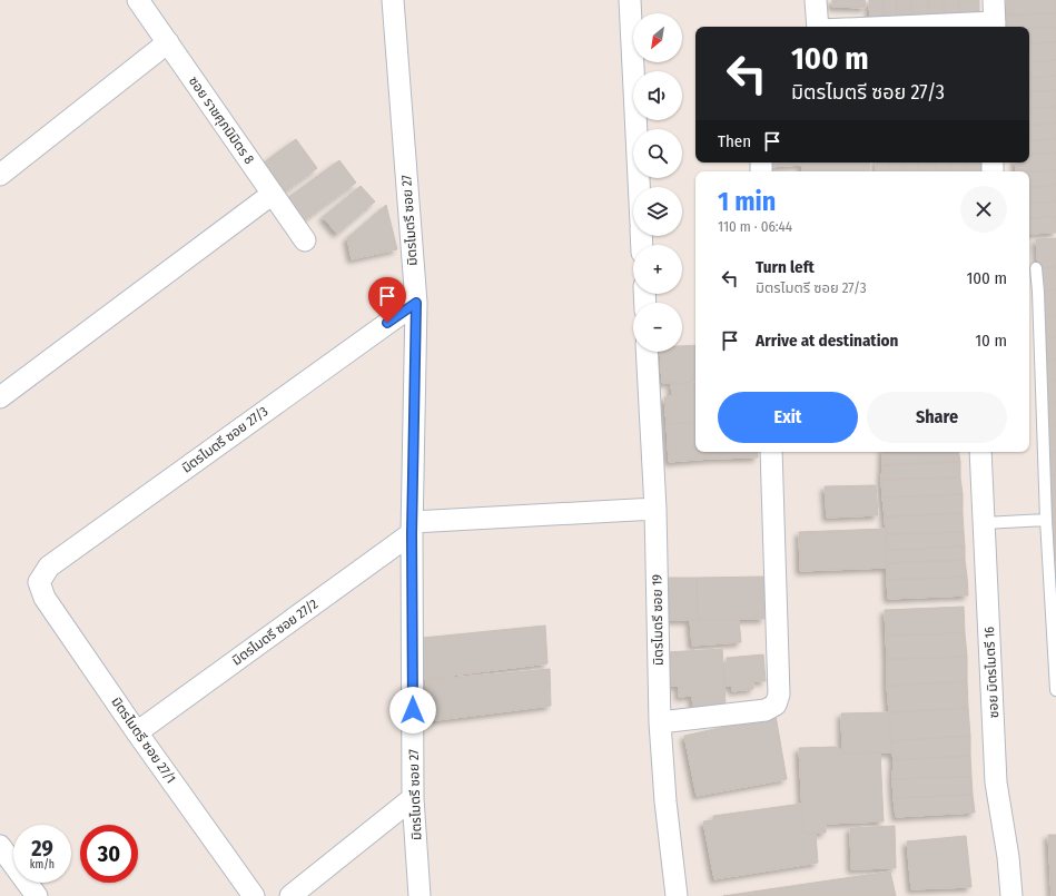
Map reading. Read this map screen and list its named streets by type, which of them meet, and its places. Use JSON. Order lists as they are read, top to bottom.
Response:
{
  "streets": {
    "street": [
      "ซอย ราชศุภนิมิตร 8",
      "มิตรไมตรี ซอย 27",
      "มิตรไมตรี ซอย 27/3",
      "มิตรไมตรี ซอย 19",
      "มิตรไมตรี ซอย 27/2",
      "ซอย มิตรไมตรี 16",
      "มิตรไมตรี ซอย 27/1"
    ]
  },
  "crossings": [
    ["มิตรไมตรี ซอย 27", "มิตรไมตรี ซอย 27/3"],
    ["มิตรไมตรี ซอย 27", "มิตรไมตรี ซอย 27/2"],
    ["มิตรไมตรี ซอย 27/3", "มิตรไมตรี ซอย 27/1"],
    ["มิตรไมตรี ซอย 27/2", "มิตรไมตรี ซอย 27/1"]
  ],
  "north": "bottom left",
  "page": {
    "map_buttons": ["+", "−"],
    "turn": ["100 m", "มิตรไมตรี ซอย 27/3"],
    "then": "Then",
    "heading": ["1 min", "110 m · 06:44"],
    "list": [
      {
        "name": "Turn left",
        "note": "มิตรไมตรี ซอย 27/3",
        "value": "100 m"
      },
      {
        "name": "Arrive at destination",
        "value": "10 m"
      }
    ],
    "buttons": ["Exit", "Share"],
    "speed": "29 km/h",
    "limit": "30"
  }
}
